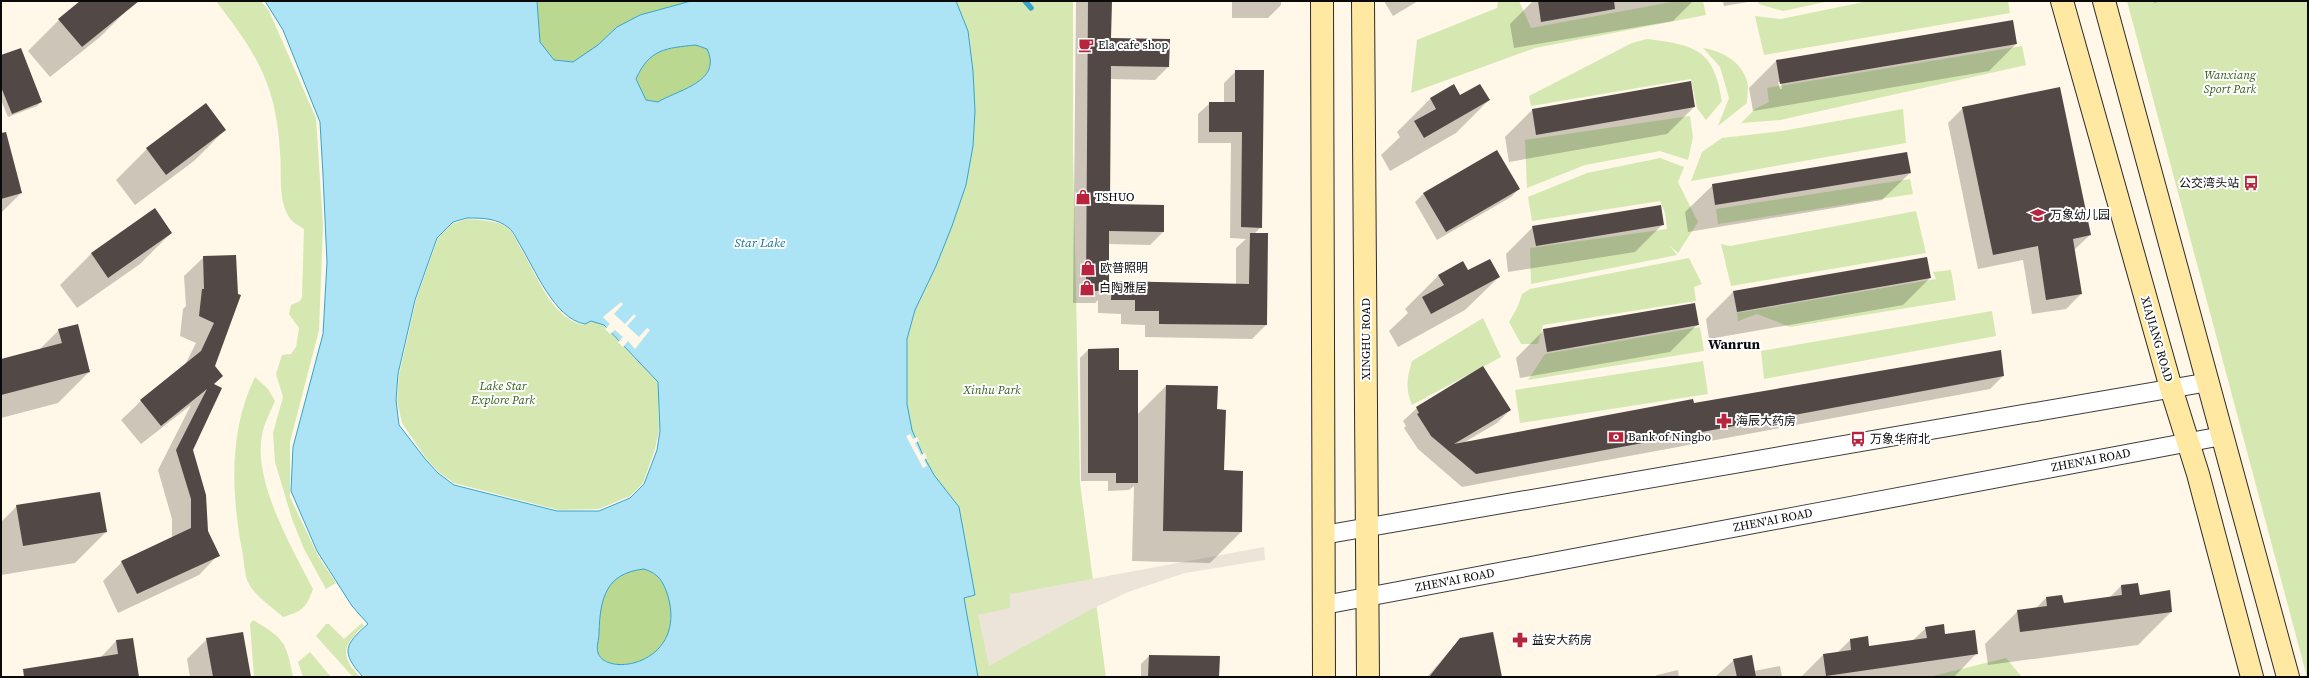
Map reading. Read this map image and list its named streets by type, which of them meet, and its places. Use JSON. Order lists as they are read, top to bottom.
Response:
{
  "streets": {
    "main road": ["XINGHU ROAD", "XIAJIANG ROAD"],
    "street": ["ZHEN'AI ROAD"]
  },
  "crossings": [
    ["XINGHU ROAD", "ZHEN'AI ROAD"],
    ["XIAJIANG ROAD", "ZHEN'AI ROAD"]
  ],
  "districts": ["Wanrun"],
  "water": ["Star Lake"],
  "parks": ["Wanxiang Sport Park", "Lake Star Explore Park", "Xinhu Park"],
  "places": {
    "cafe": ["Ela cafe shop"],
    "bus stop": ["公交湾头站", "万象华府北"],
    "shop": ["TSHUO", "欧普照明", "白陶雅居"],
    "school or university": ["万象幼儿园"],
    "pharmacy": ["海辰大药房", "益安大药房"],
    "bank": ["Bank of Ningbo"]
  }
}
